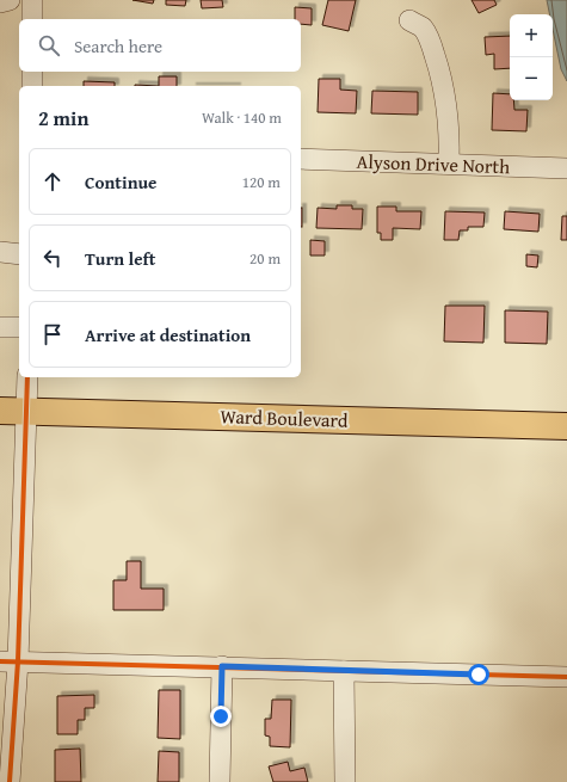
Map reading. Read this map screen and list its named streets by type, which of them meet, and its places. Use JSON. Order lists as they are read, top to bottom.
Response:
{
  "streets": {
    "main road": ["Ward Boulevard"],
    "street": ["Alyson Drive North"]
  },
  "page": {
    "map_buttons": ["+", "−"],
    "search": "Search here",
    "heading": ["2 min", "Walk · 140 m"],
    "list": [
      ["Continue", "120 m"],
      ["Turn left", "20 m"],
      "Arrive at destination"
    ]
  }
}
